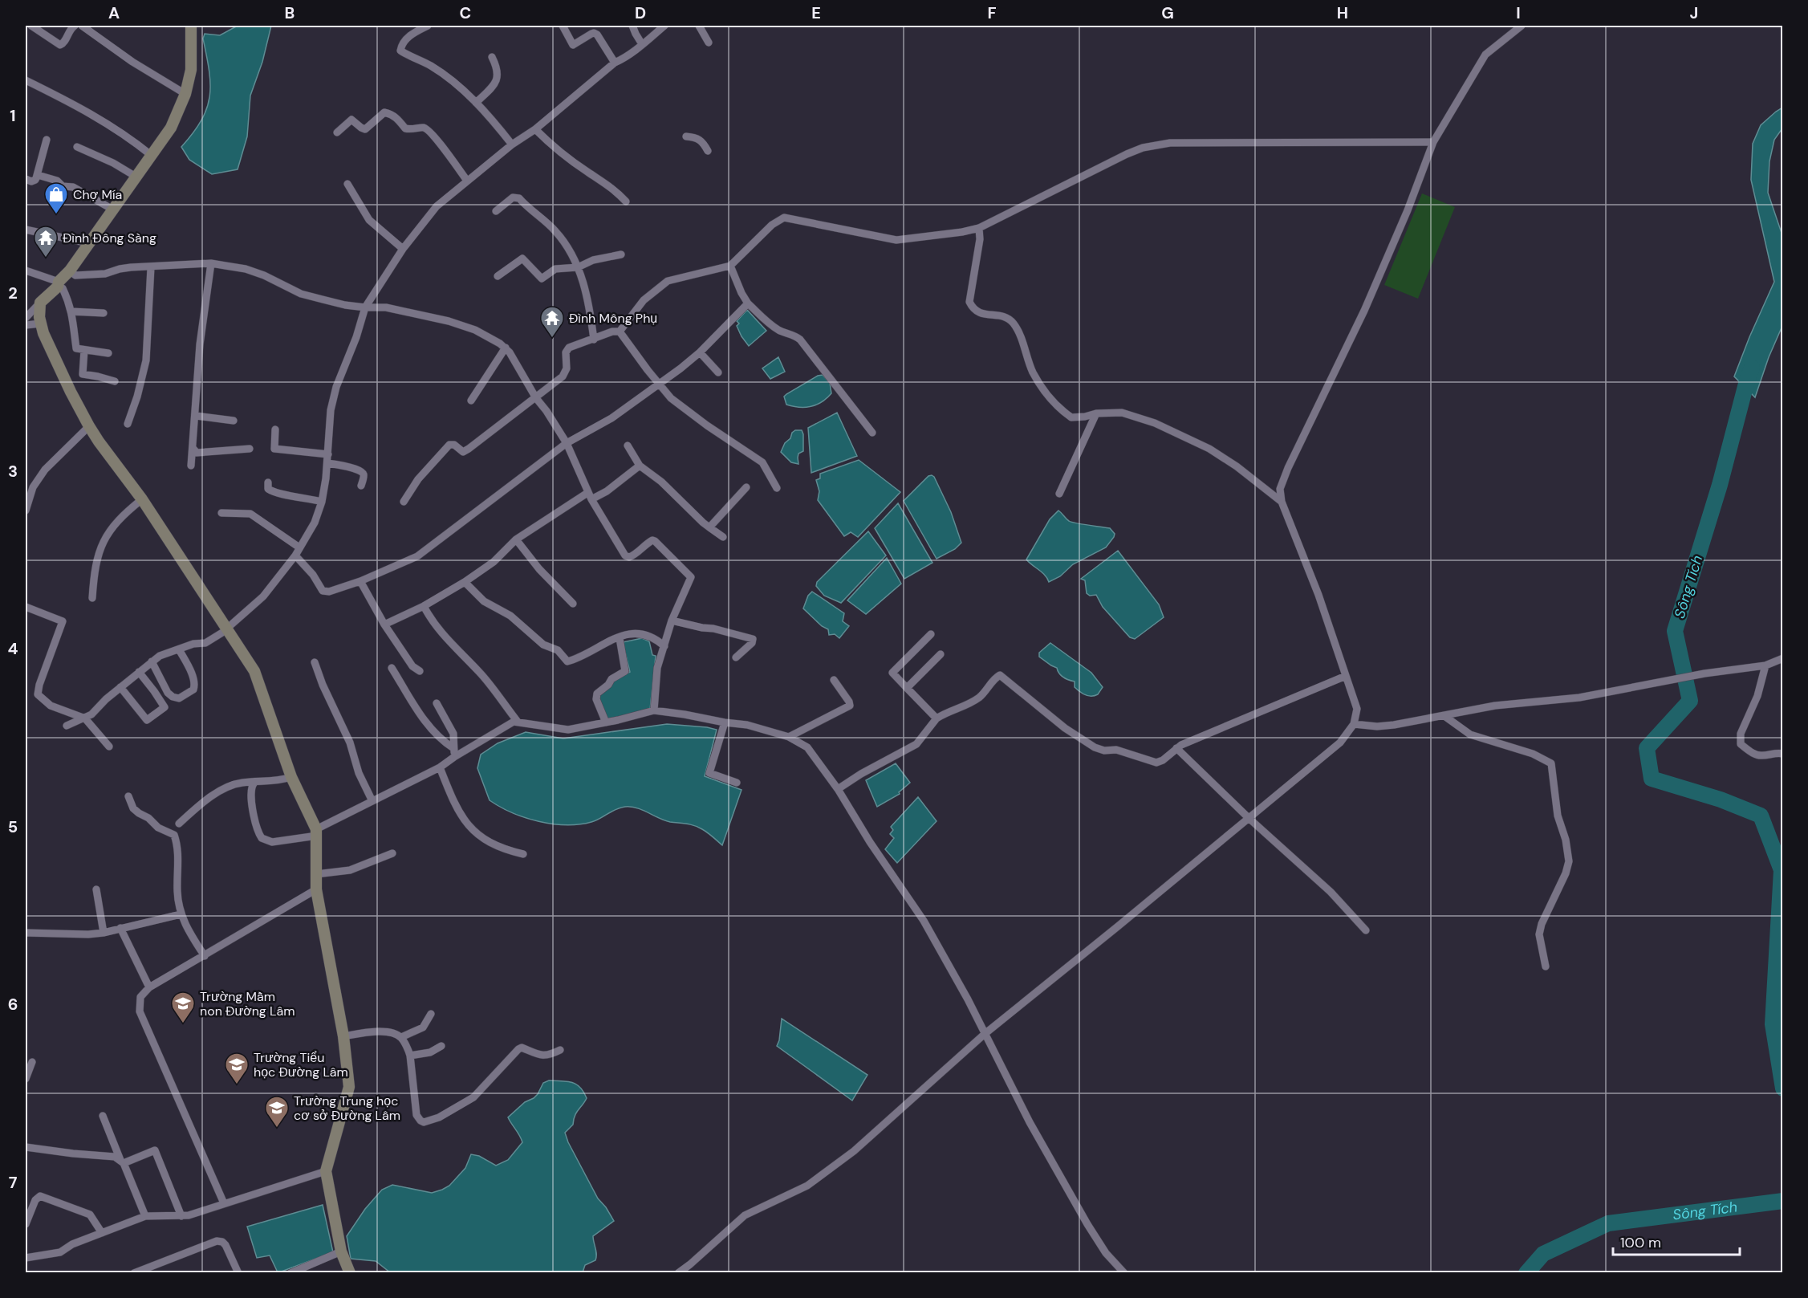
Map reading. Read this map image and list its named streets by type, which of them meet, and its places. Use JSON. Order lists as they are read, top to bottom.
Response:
{
  "water": ["Sông Tích"],
  "places": {
    "shop": ["Chợ Mía"],
    "temple": ["Đình Đông Sàng", "Đình Mông Phụ"],
    "school or university": ["Trường Mầm non Đường Lâm", "Trường Tiểu học Đường Lâm", "Trường Trung học cơ sở Đường Lâm"]
  },
  "scale_bar": "100 m",
  "grid": {
    "columns": [
      "A",
      "B",
      "C",
      "D",
      "E",
      "F",
      "G",
      "H",
      "I",
      "J"
    ],
    "rows": [
      "1",
      "2",
      "3",
      "4",
      "5",
      "6",
      "7"
    ]
  }
}
